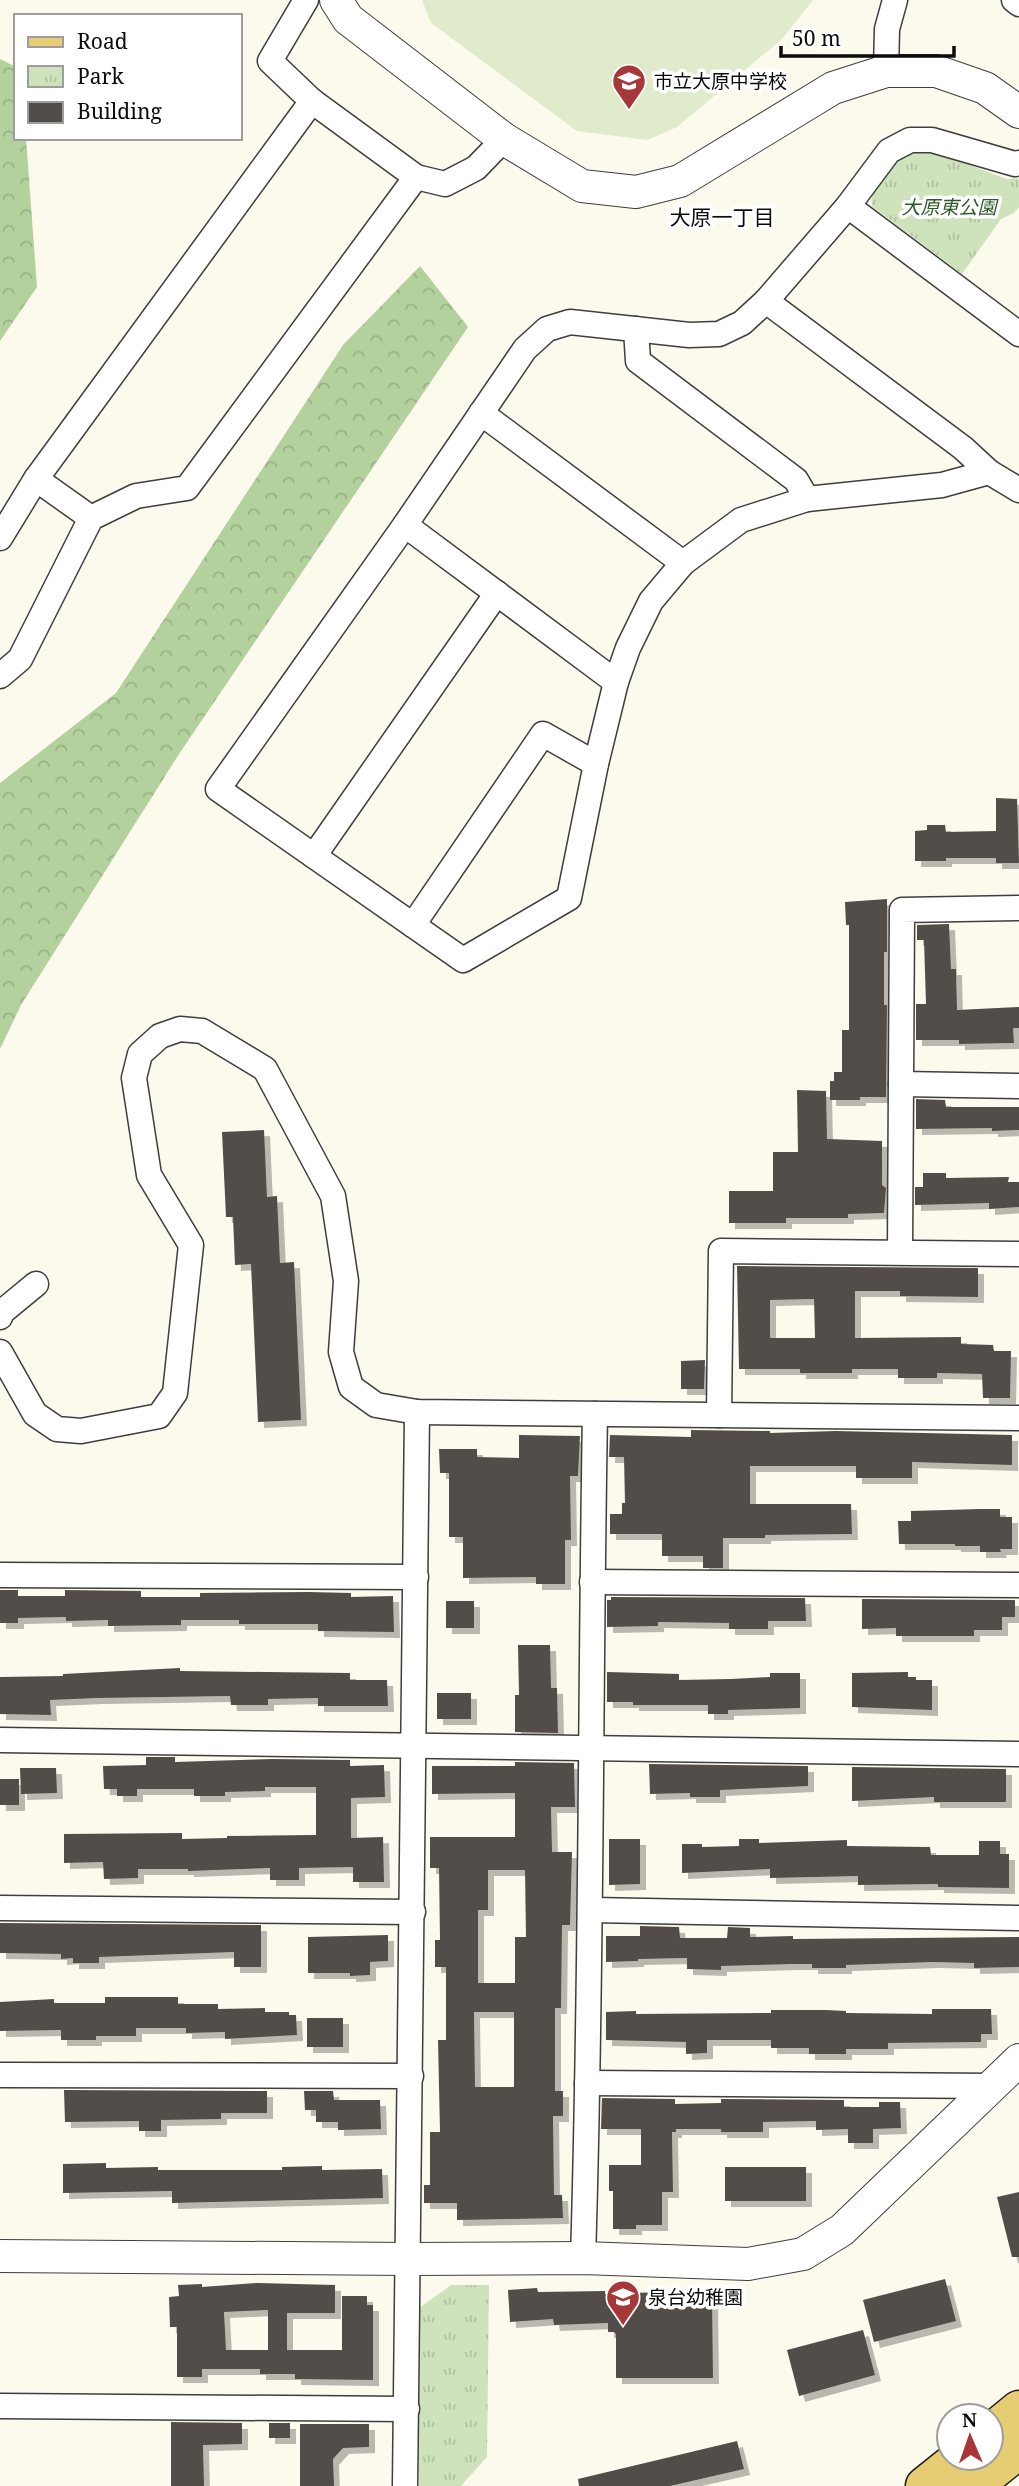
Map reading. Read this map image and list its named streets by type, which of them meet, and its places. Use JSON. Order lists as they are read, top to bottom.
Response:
{
  "districts": ["大原一丁目"],
  "parks": ["大原東公園"],
  "places": {
    "school or university": ["市立大原中学校", "泉台幼稚園"]
  },
  "legend": ["Road", "Park", "Building"],
  "scale_bar": "50 m",
  "north": "top"
}
